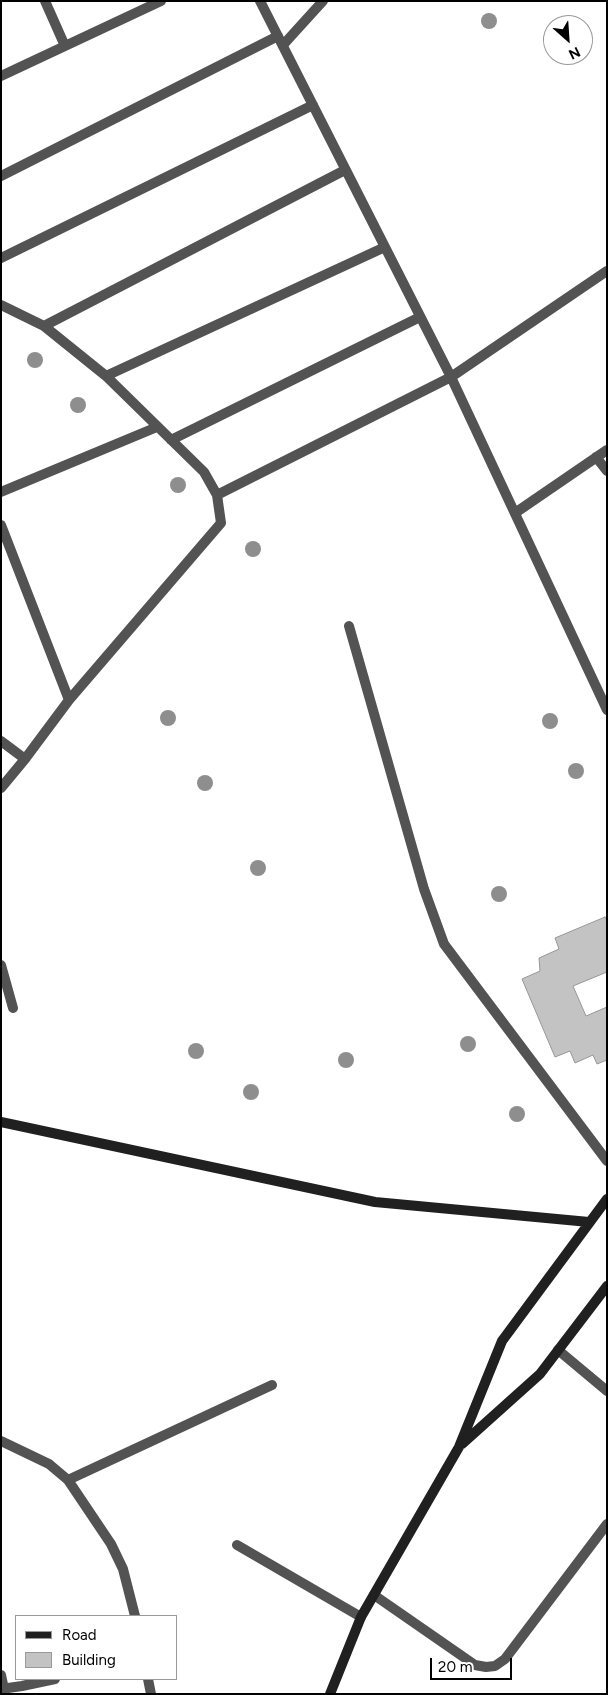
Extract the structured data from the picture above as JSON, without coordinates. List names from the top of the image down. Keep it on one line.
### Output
{"legend":["Road","Building"],"scale_bar":"20 m","north":"bottom right"}
